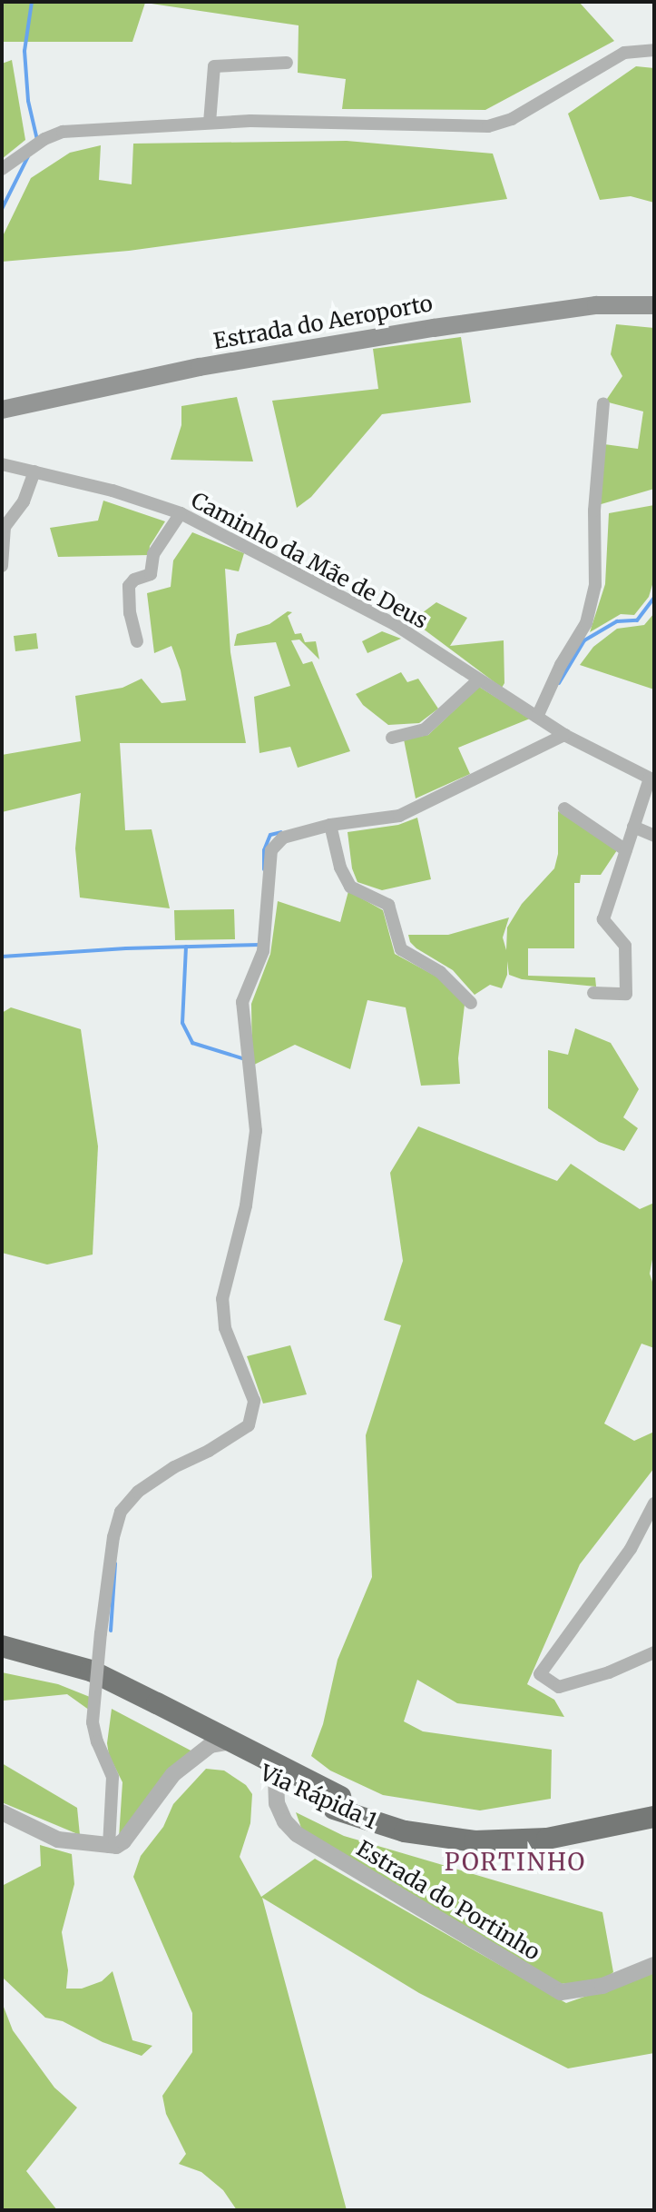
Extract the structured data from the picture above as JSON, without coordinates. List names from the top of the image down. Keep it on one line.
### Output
{"streets":{"highway":["Via Rápida 1"],"main road":["Estrada do Aeroporto"],"street":["Caminho da Mãe de Deus","Estrada do Portinho"]},"districts":["PORTINHO"]}
